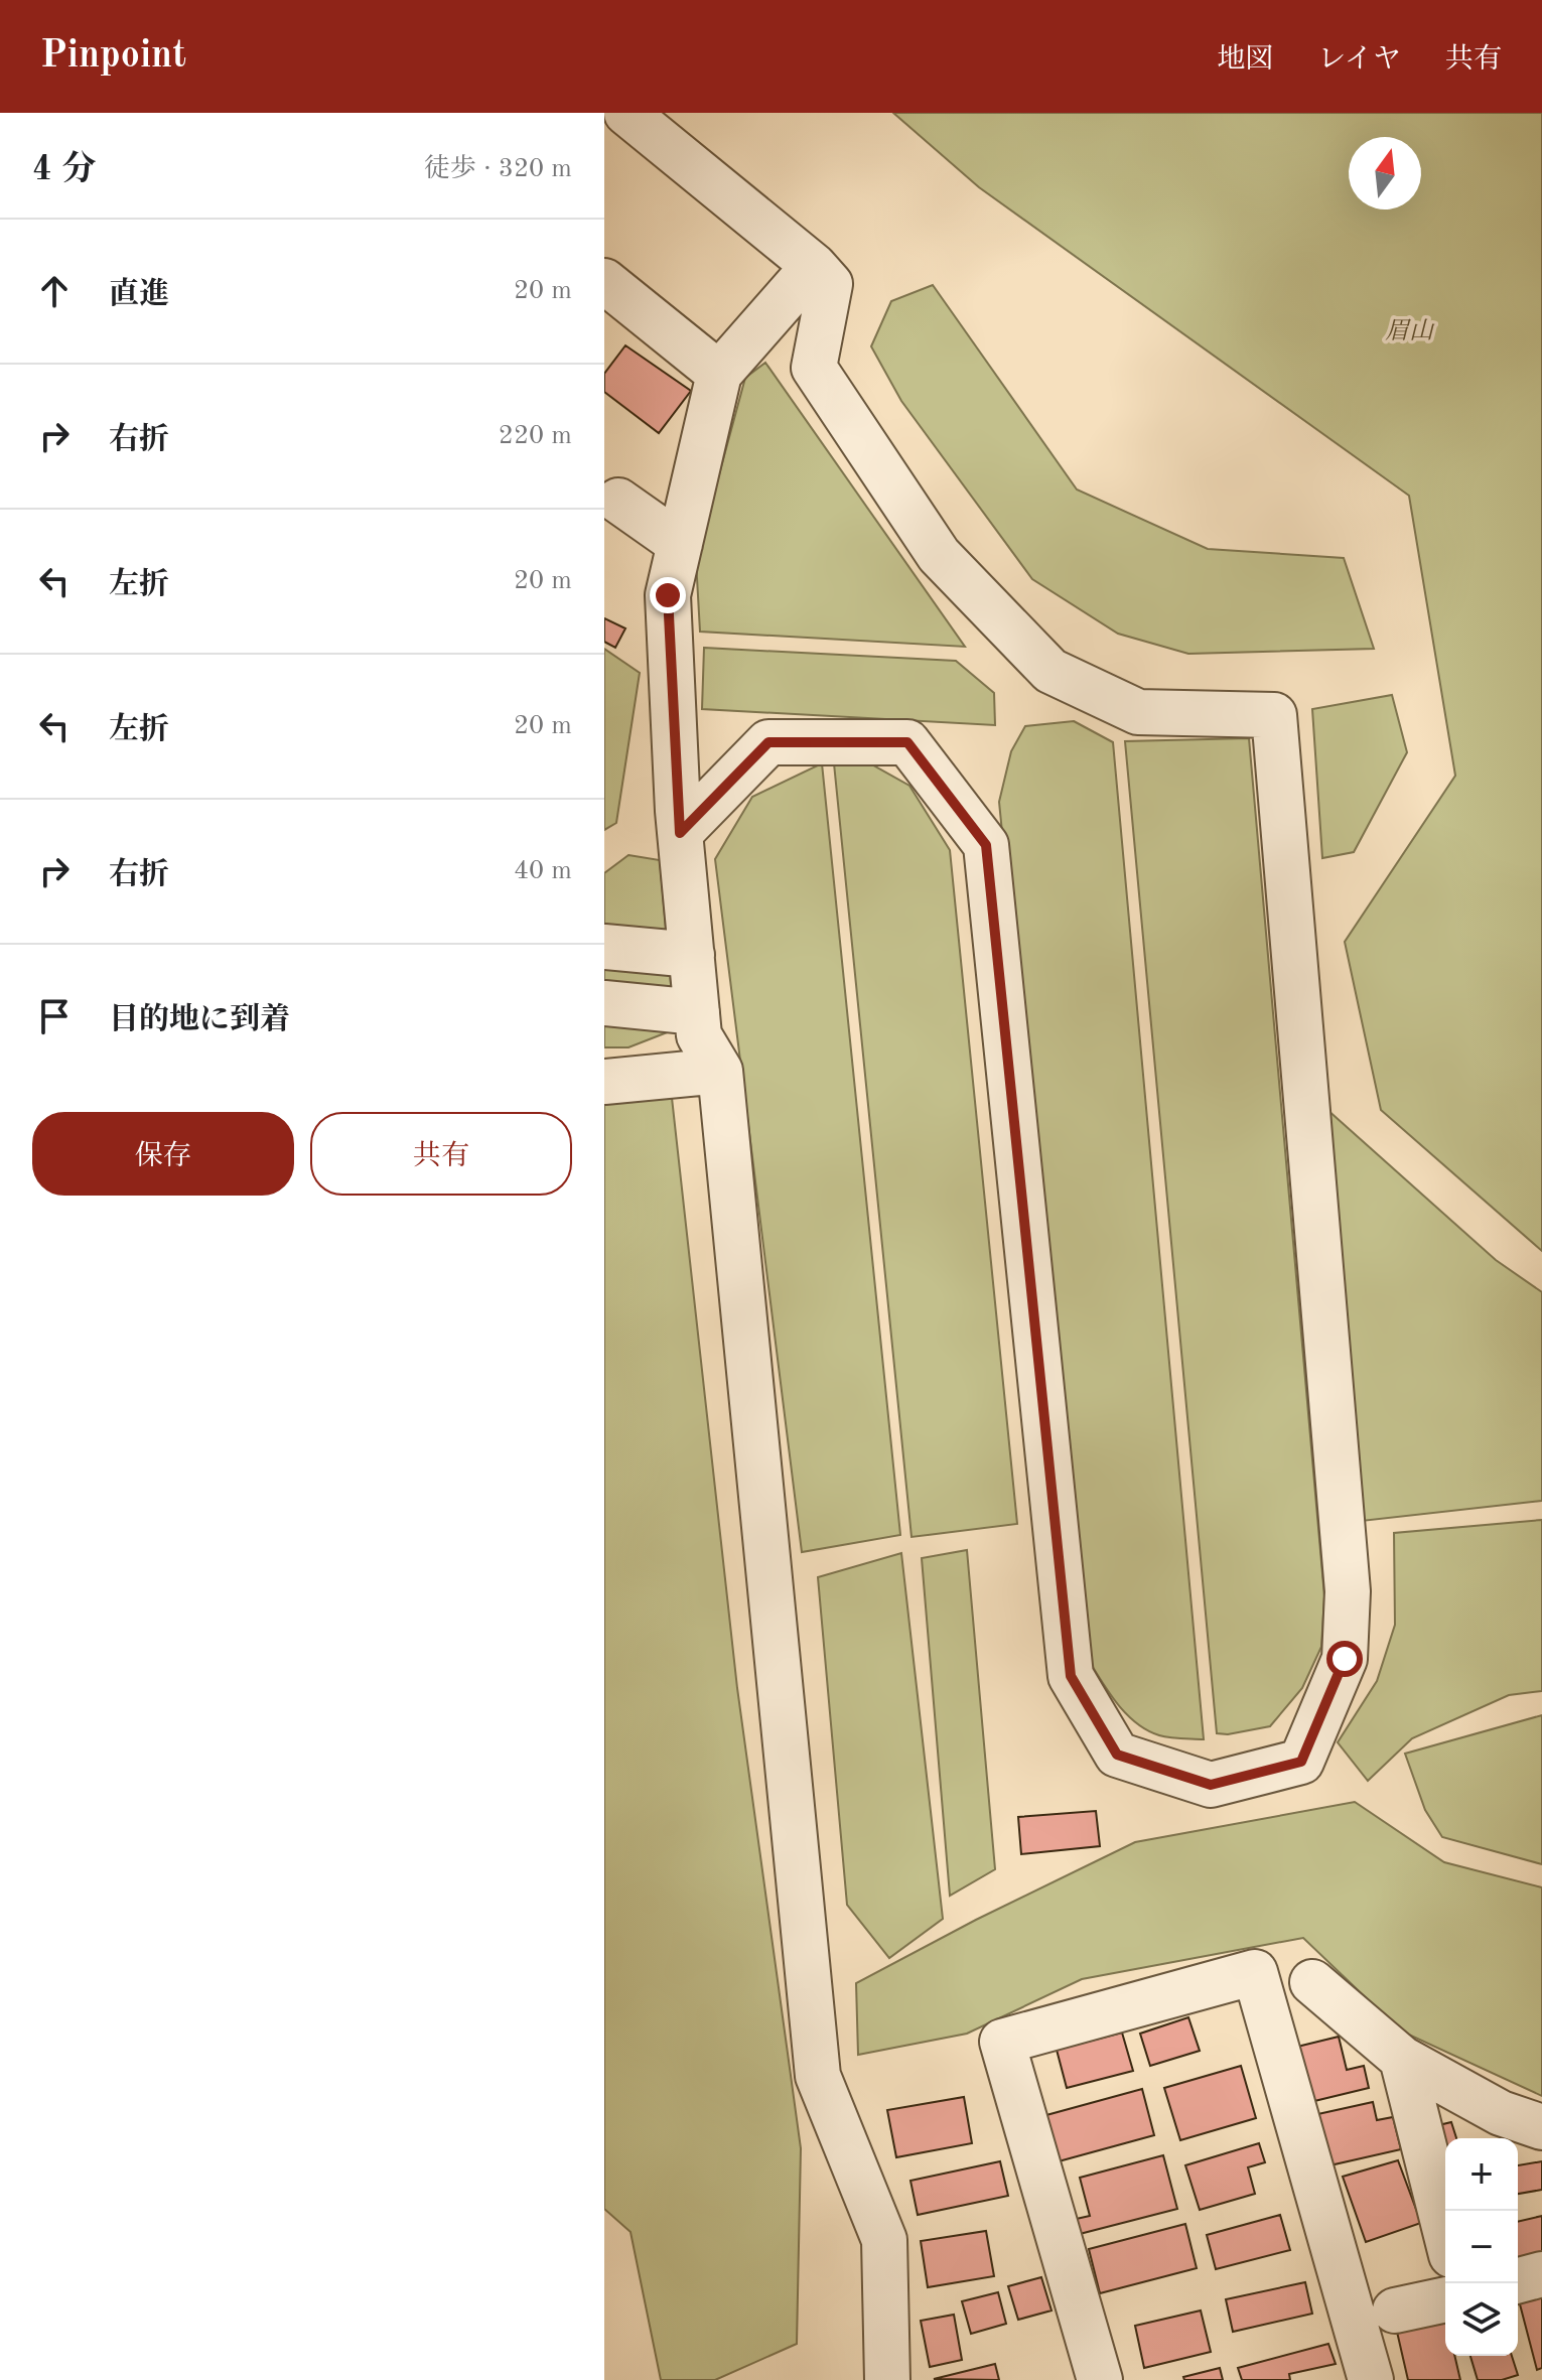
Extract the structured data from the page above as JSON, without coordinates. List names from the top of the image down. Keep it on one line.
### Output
{"parks":["眉山"],"north":"top","page":{"header":"Pinpoint","nav":["地図","レイヤ","共有"],"heading":["4 分","徒歩 · 320 m"],"list":[["直進","20 m"],["右折","220 m"],["左折","20 m"],["左折","20 m"],["右折","40 m"],"目的地に到着"],"buttons":["保存","共有"],"map_buttons":["+","−"]}}
